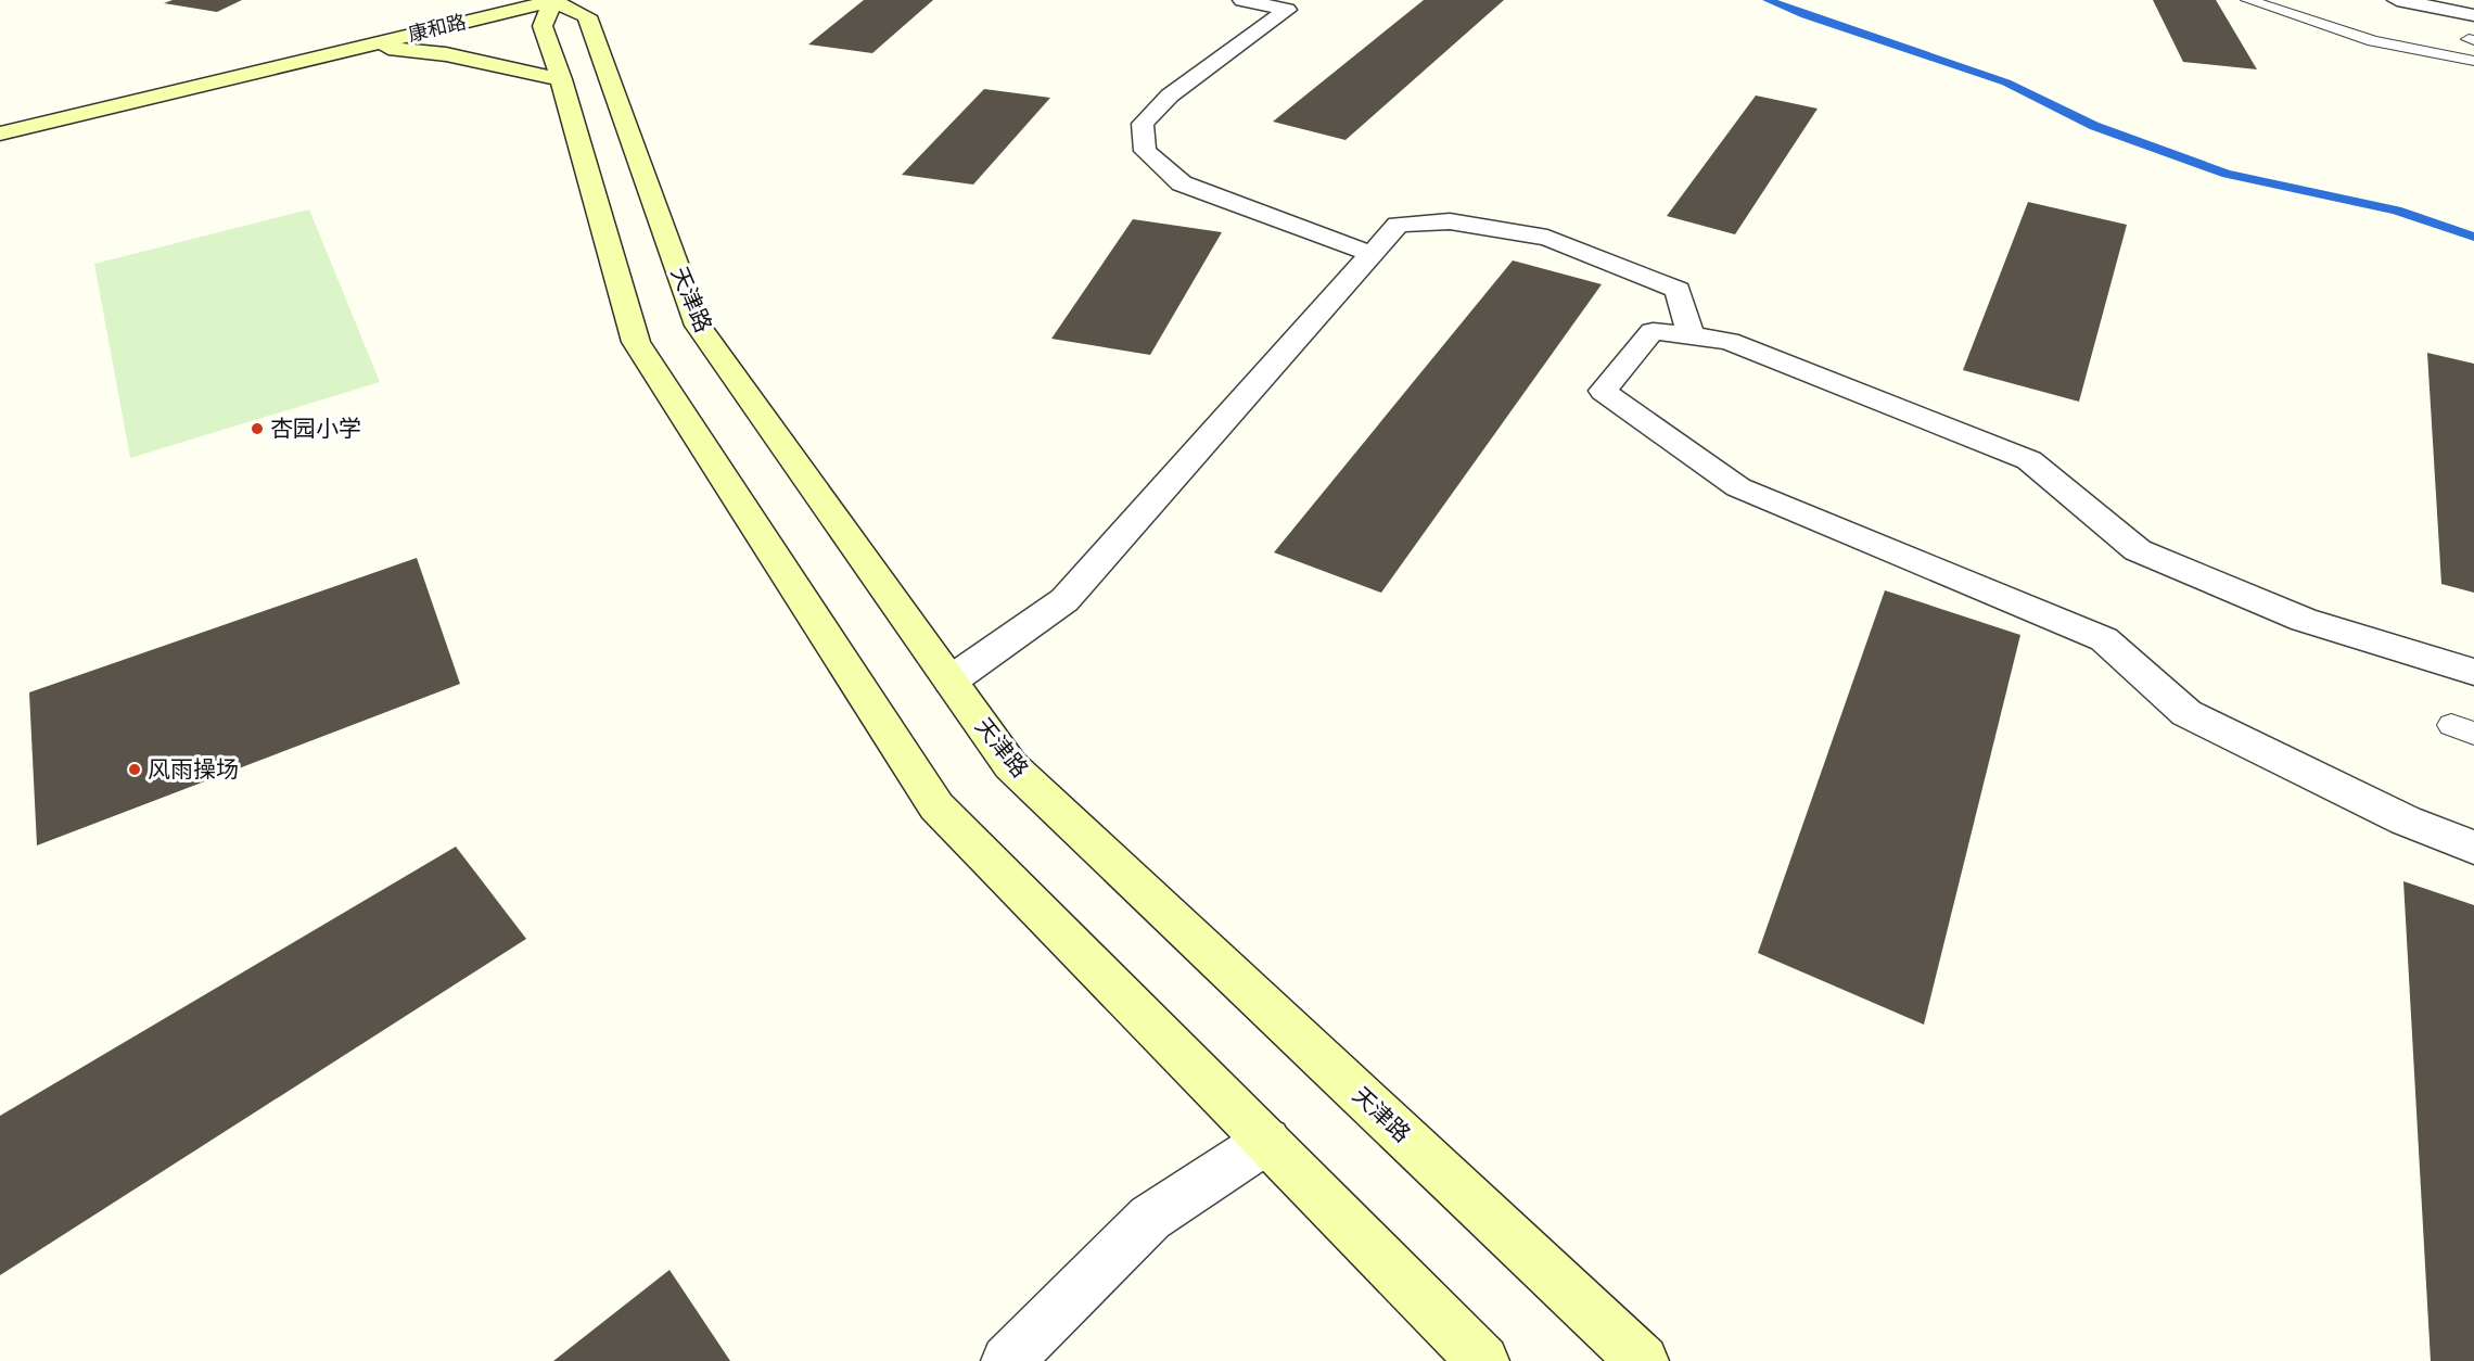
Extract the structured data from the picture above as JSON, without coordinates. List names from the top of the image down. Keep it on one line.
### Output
{"streets":{"main road":["康和路","天津路"]},"crossings":[["康和路","天津路"]],"places":["杏园小学","风雨操场"]}
